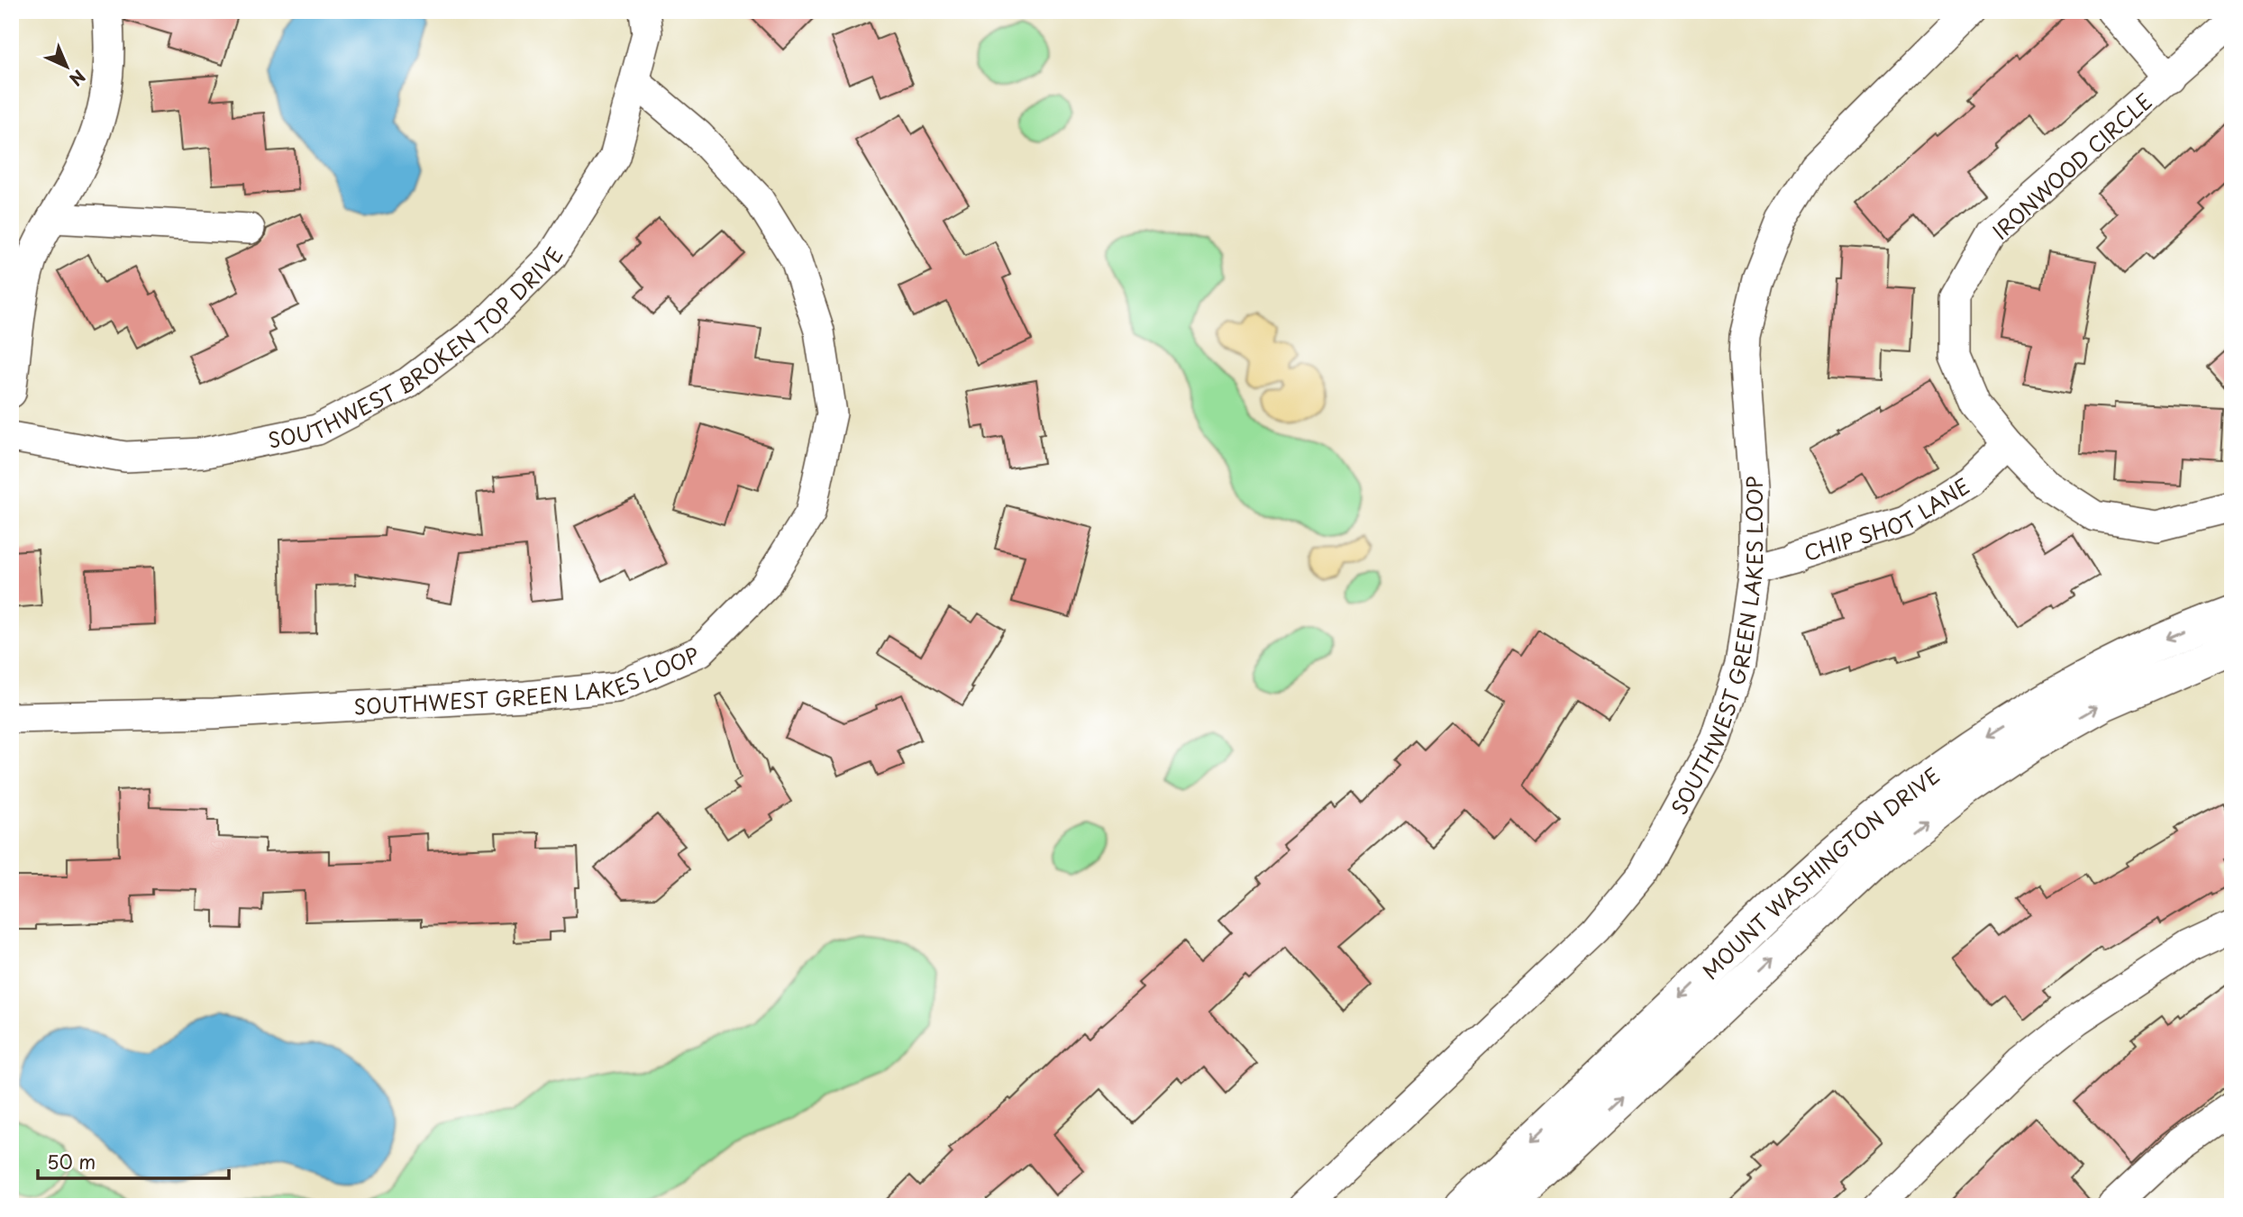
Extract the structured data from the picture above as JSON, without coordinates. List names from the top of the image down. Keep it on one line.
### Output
{"streets":{"main road":["MOUNT WASHINGTON DRIVE"],"street":["IRONWOOD CIRCLE","SOUTHWEST BROKEN TOP DRIVE","CHIP SHOT LANE","SOUTHWEST GREEN LAKES LOOP"]},"crossings":[["IRONWOOD CIRCLE","CHIP SHOT LANE"],["SOUTHWEST BROKEN TOP DRIVE","SOUTHWEST GREEN LAKES LOOP"],["CHIP SHOT LANE","SOUTHWEST GREEN LAKES LOOP"]],"scale_bar":"50 m","north":"bottom right"}
